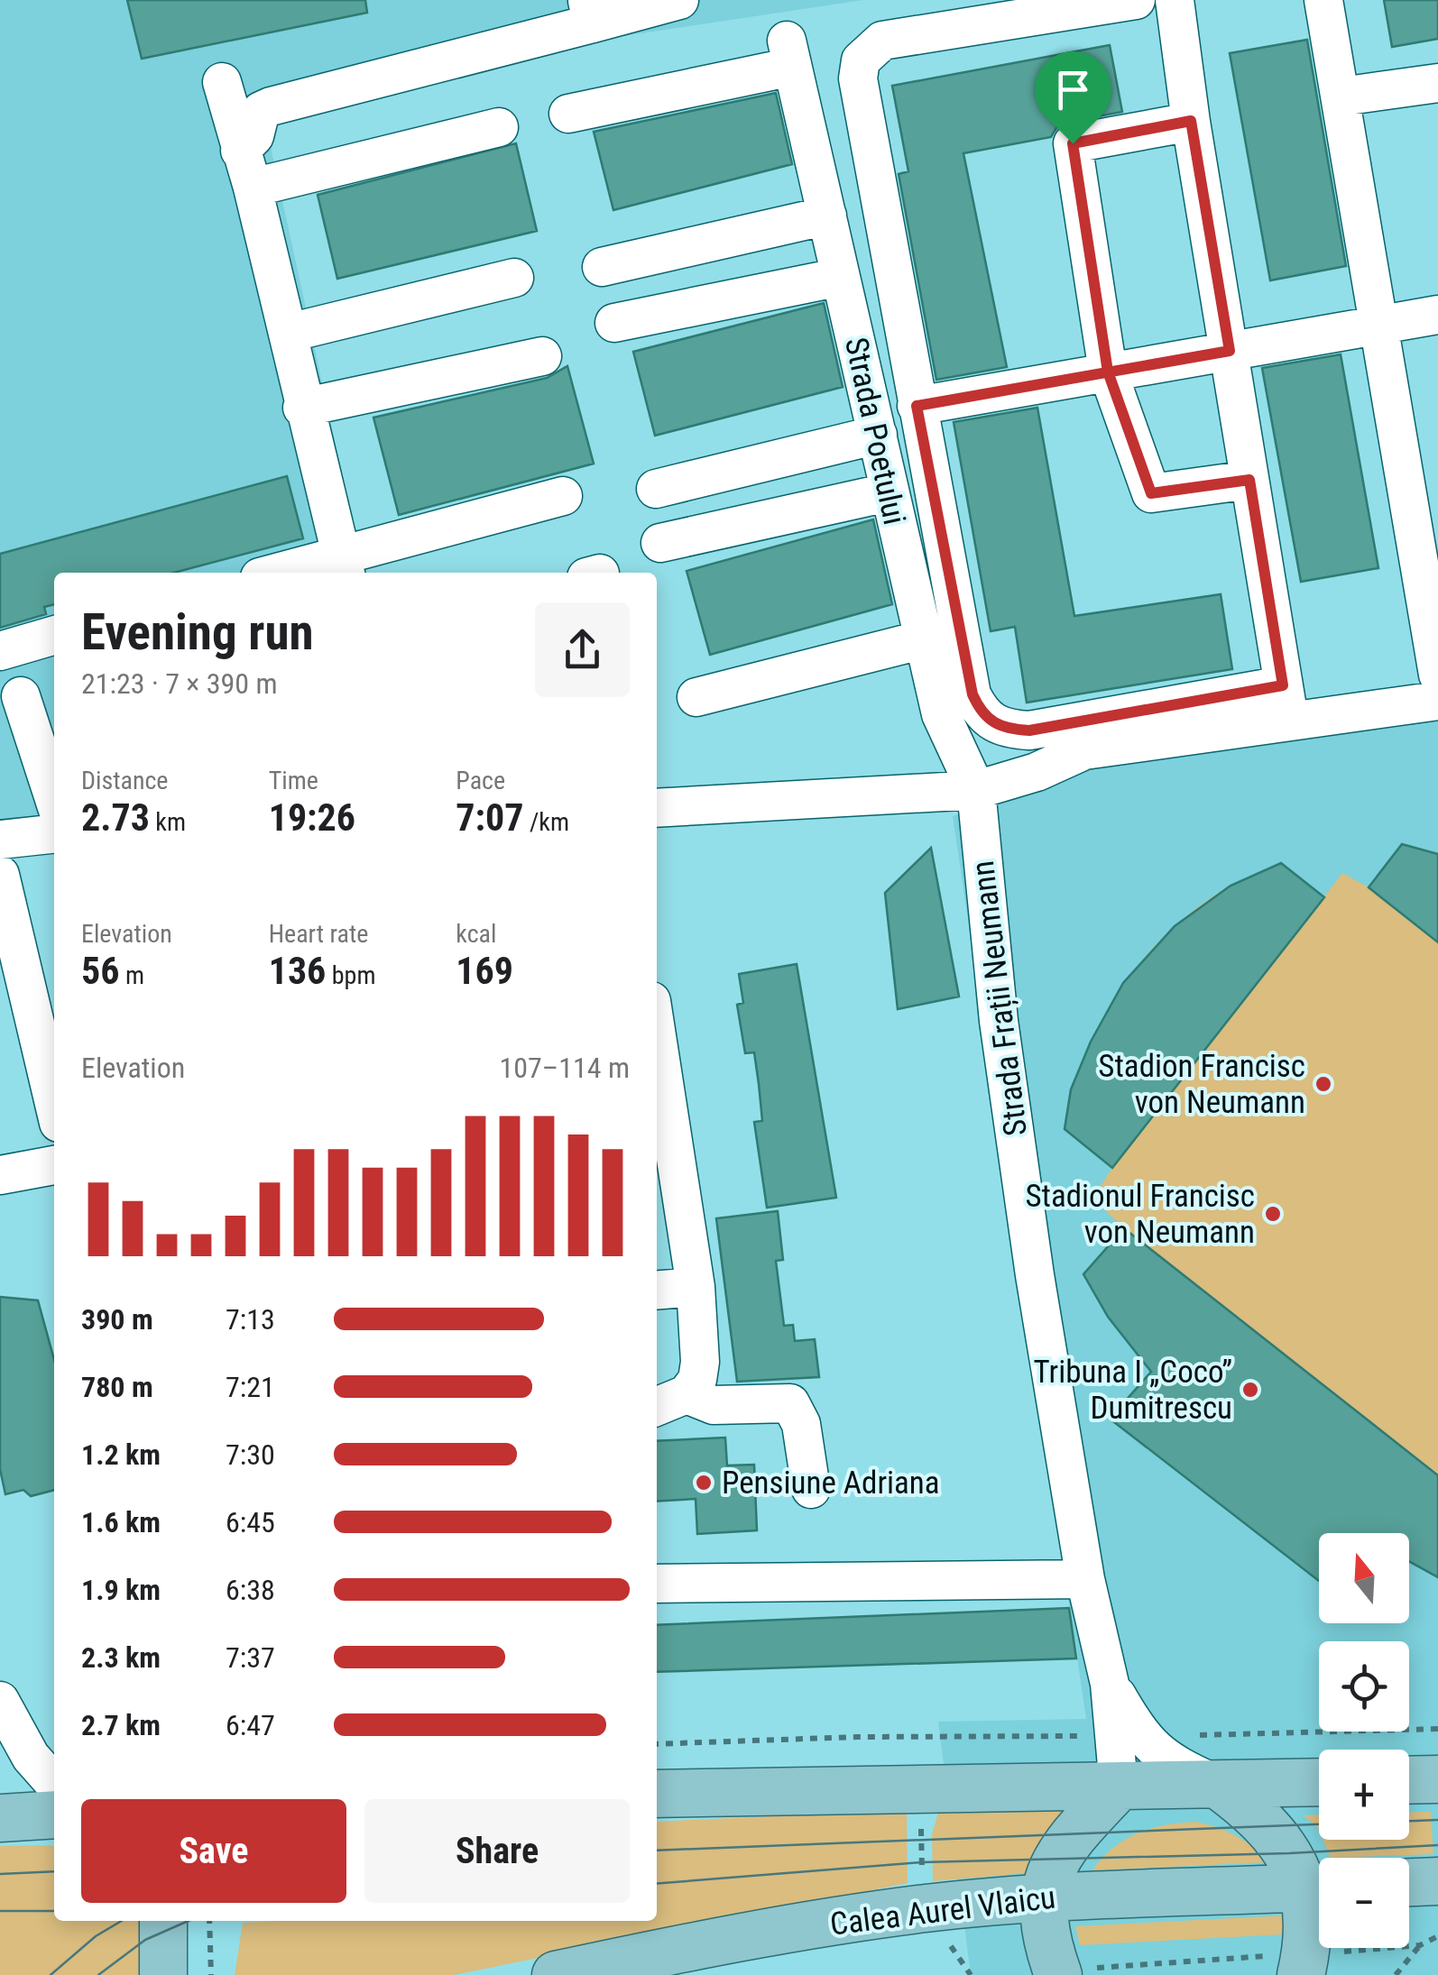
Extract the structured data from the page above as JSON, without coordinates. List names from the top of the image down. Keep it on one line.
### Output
{"streets":{"main road":["Calea Aurel Vlaicu"],"street":["Strada Poetului","Strada Frații Neumann"]},"crossings":[["Strada Poetului","Strada Frații Neumann"]],"places":["Stadion Francisc von Neumann","Stadionul Francisc von Neumann","Tribuna I „Coco” Dumitrescu","Pensiune Adriana"],"north":"top","page":{"heading":["Evening run","21:23 · 7 × 390 m"],"stats":[["Distance","2.73 km"],["Time","19:26"],["Pace","7:07 /km"],["Elevation","56 m"],["Heart rate","136 bpm"],["kcal","169"]],"chart":["Elevation","107–114 m"],"list":[{"name":"390 m","note":"7:13"},{"name":"780 m","note":"7:21"},{"name":"1.2 km","note":"7:30"},{"name":"1.6 km","note":"6:45"},{"name":"1.9 km","note":"6:38"},{"name":"2.3 km","note":"7:37"},{"name":"2.7 km","note":"6:47"}],"map_buttons":["+","−"],"buttons":["Save","Share"]}}
